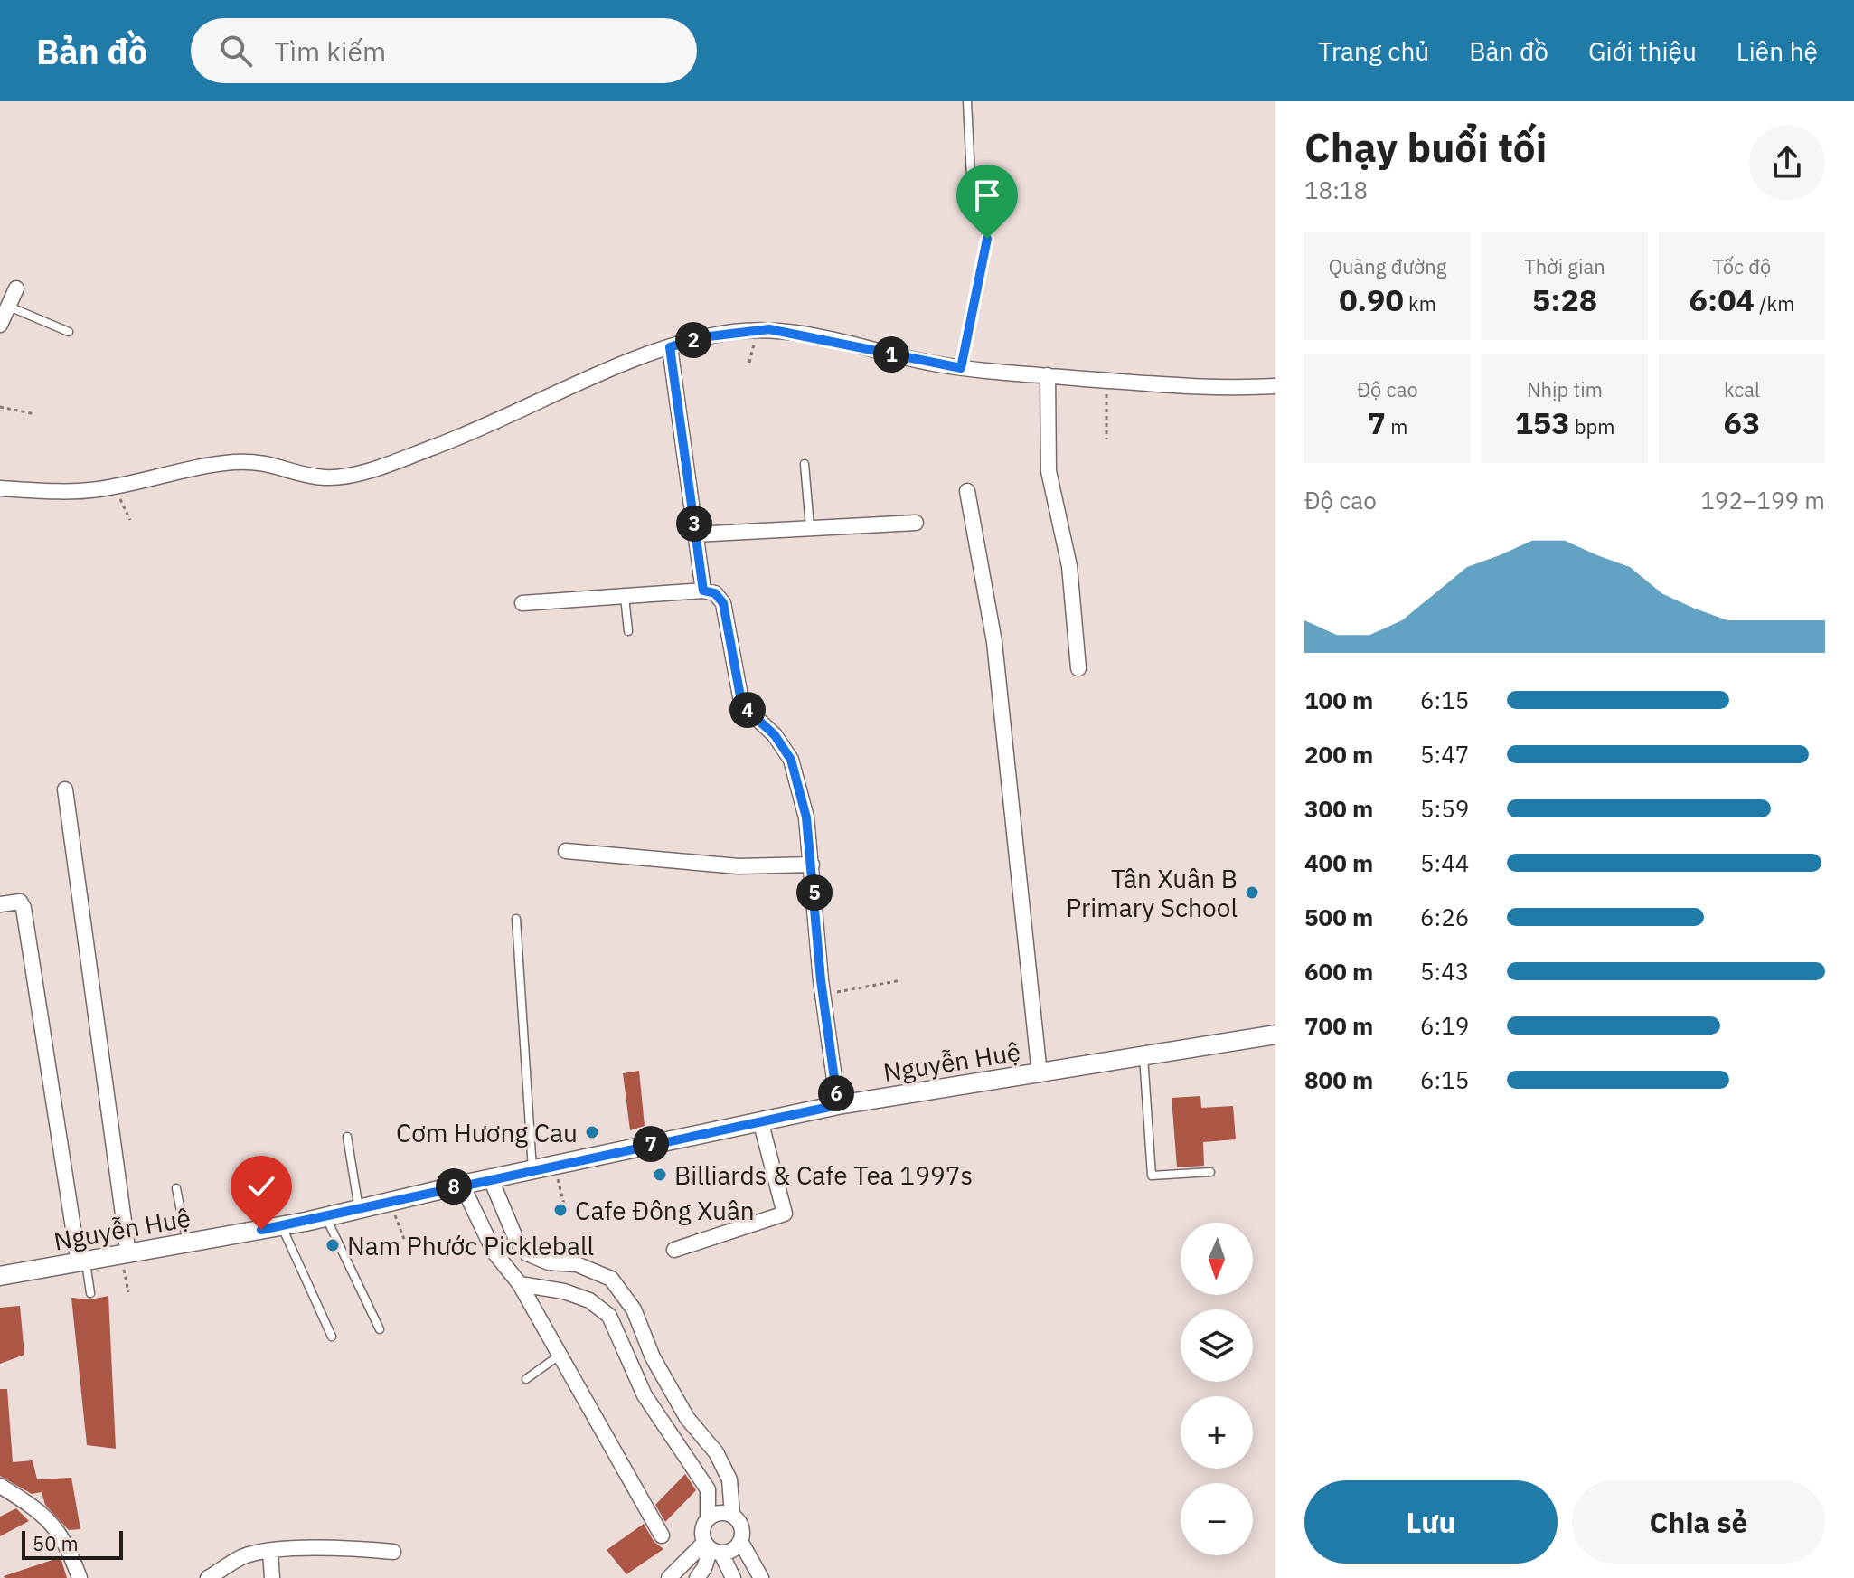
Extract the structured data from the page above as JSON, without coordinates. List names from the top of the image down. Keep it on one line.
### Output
{"streets":{"street":["Nguyễn Huệ"]},"places":["Tân Xuân B Primary School","Cơm Hương Cau","Billiards & Cafe Tea 1997s","Cafe Đông Xuân","Nam Phước Pickleball"],"scale_bar":"50 m","north":"bottom","page":{"header":"Bản đồ","search":"Tìm kiếm","nav":["Trang chủ","Bản đồ","Giới thiệu","Liên hệ"],"heading":["Chạy buổi tối","18:18"],"stats":[["Quãng đường","0.90 km"],["Thời gian","5:28"],["Tốc độ","6:04 /km"],["Độ cao","7 m"],["Nhịp tim","153 bpm"],["kcal","63"]],"pins":["2","1","3","4","5","6","7","8"],"chart":["Độ cao","192–199 m"],"list":[{"name":"100 m","note":"6:15"},{"name":"200 m","note":"5:47"},{"name":"300 m","note":"5:59"},{"name":"400 m","note":"5:44"},{"name":"500 m","note":"6:26"},{"name":"600 m","note":"5:43"},{"name":"700 m","note":"6:19"},{"name":"800 m","note":"6:15"}],"map_buttons":["+","−"],"buttons":["Lưu","Chia sẻ"],"scale":"50 m"}}
